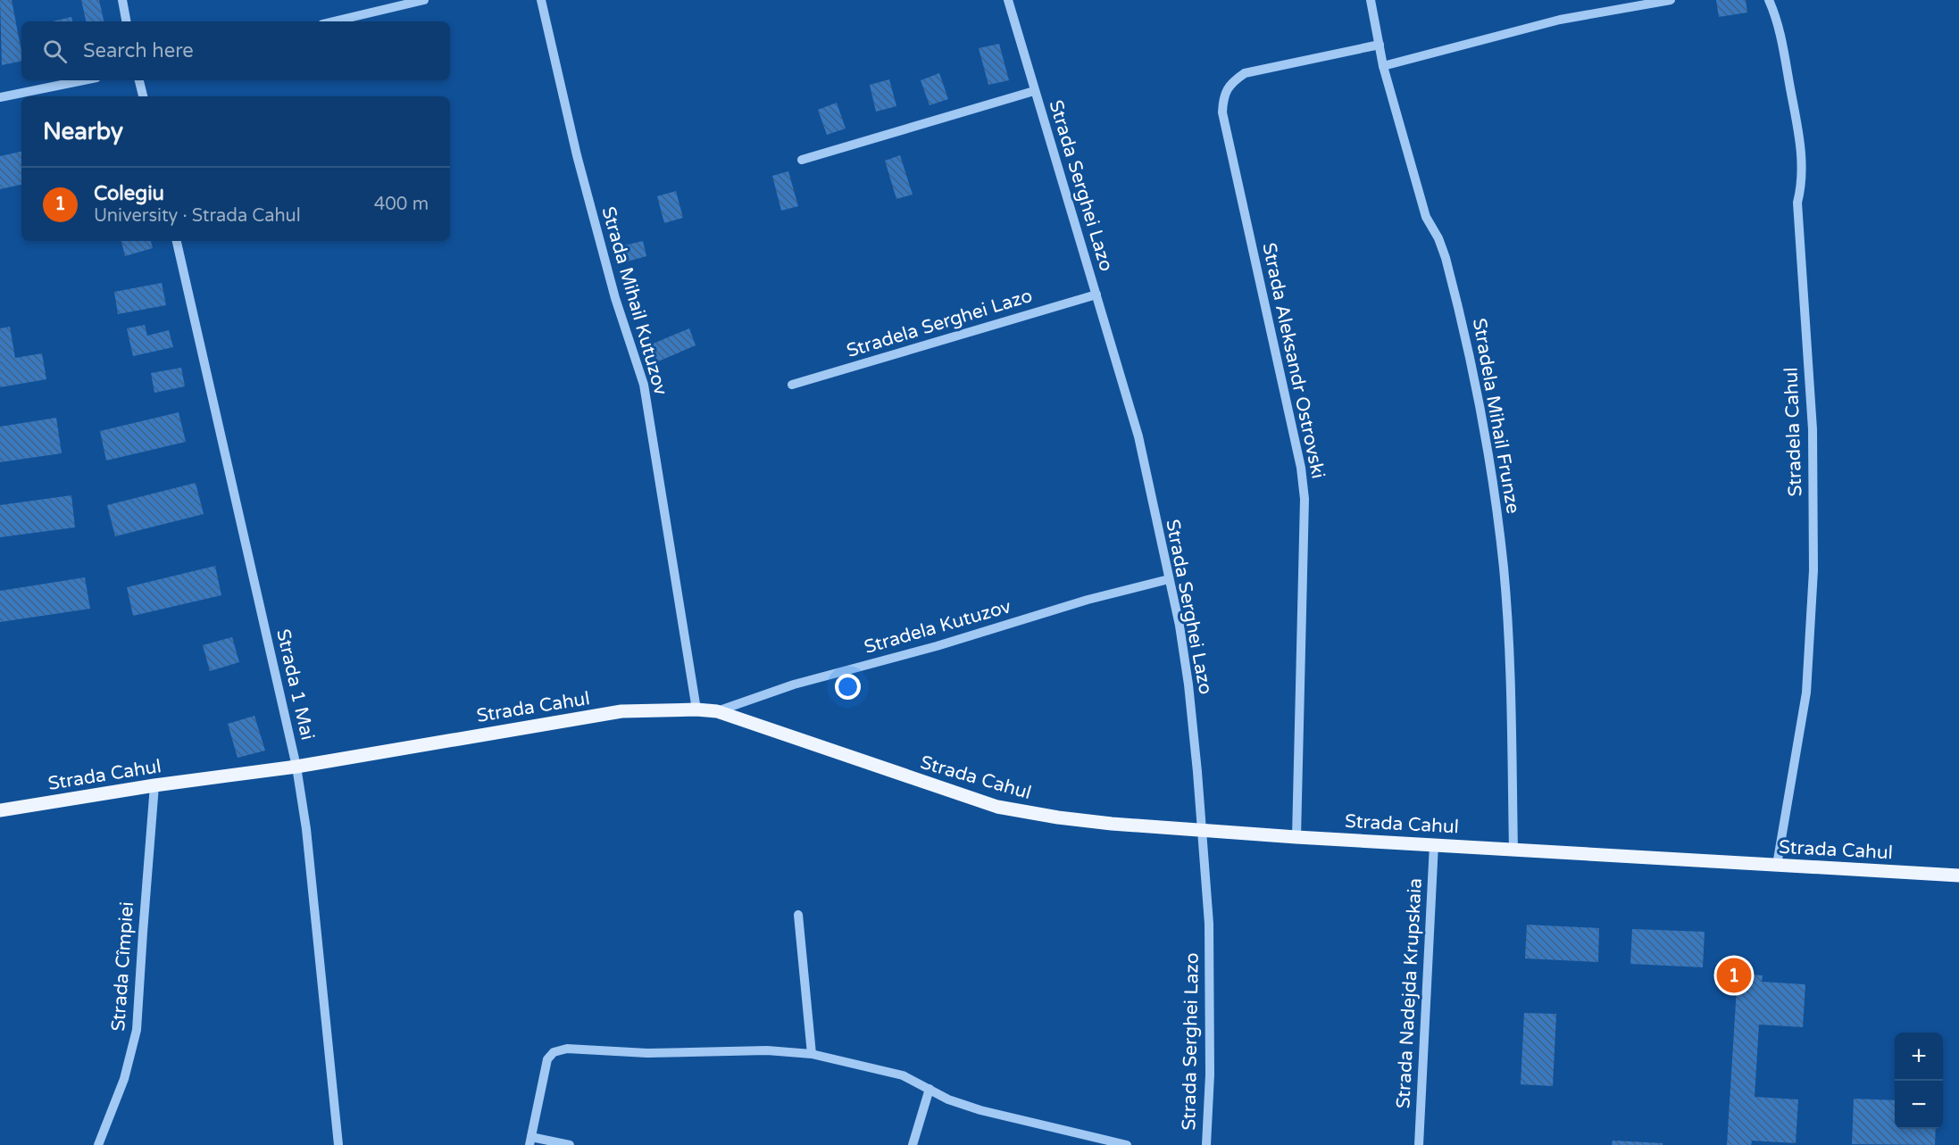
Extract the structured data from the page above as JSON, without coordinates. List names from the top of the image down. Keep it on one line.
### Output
{"streets":{"main road":["Strada Cahul"],"street":["Strada Serghei Lazo","Strada Mihail Kutuzov","Stradela Serghei Lazo","Strada Aleksandr Ostrovski","Stradela Mihail Frunze","Stradela Cahul","Stradela Kutuzov","Strada 1 Mai","Strada Cîmpiei","Strada Nadejda Krupskaia"]},"crossings":[["Strada Serghei Lazo","Stradela Serghei Lazo"],["Strada Serghei Lazo","Stradela Kutuzov"],["Strada Serghei Lazo","Strada Cahul"],["Strada Mihail Kutuzov","Strada Cahul"],["Strada Aleksandr Ostrovski","Stradela Mihail Frunze"],["Strada Aleksandr Ostrovski","Strada Cahul"],["Stradela Mihail Frunze","Strada Cahul"],["Stradela Cahul","Strada Cahul"],["Stradela Kutuzov","Strada Cahul"],["Strada 1 Mai","Strada Cahul"],["Strada Cahul","Strada Cîmpiei"],["Strada Cahul","Strada Nadejda Krupskaia"]],"page":{"search":"Search here","heading":"Nearby","list":[{"mark":"1","name":"Colegiu","note":"University · Strada Cahul","value":"400 m"}],"pins":"1","map_buttons":["+","−"]}}
